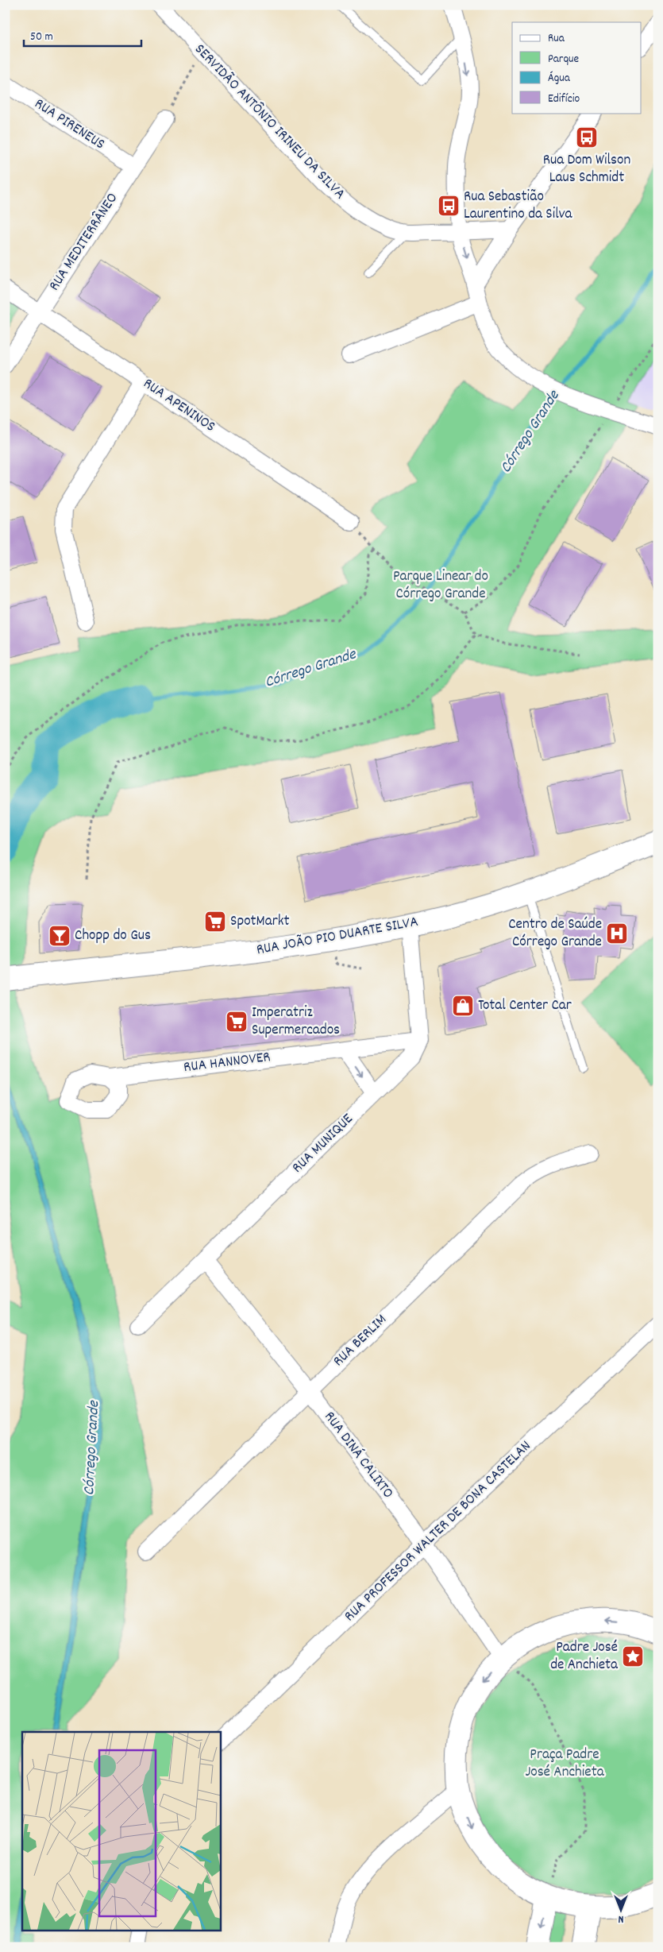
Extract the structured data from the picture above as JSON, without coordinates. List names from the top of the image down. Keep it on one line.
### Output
{"streets":{"main road":["RUA JOÃO PIO DUARTE SILVA"],"street":["SERVIDÃO ANTÔNIO IRINEU DA SILVA","RUA PIRENEUS","RUA MEDITERRÂNEO","RUA APENINOS","RUA HANNOVER","RUA MUNIQUE","RUA BERLIM","RUA DINÁ CALIXTO","RUA PROFESSOR WALTER DE BONA CASTELAN"]},"crossings":[["RUA PIRENEUS","RUA MEDITERRÂNEO"],["RUA MEDITERRÂNEO","RUA APENINOS"],["RUA HANNOVER","RUA MUNIQUE"],["RUA MUNIQUE","RUA DINÁ CALIXTO"],["RUA BERLIM","RUA DINÁ CALIXTO"],["RUA DINÁ CALIXTO","RUA PROFESSOR WALTER DE BONA CASTELAN"]],"water":["Córrego Grande"],"parks":["Parque Linear do Córrego Grande","Praça Padre José Anchieta"],"places":{"bus stop":["Rua Dom Wilson Laus Schmidt","Rua Sebastião Laurentino da Silva"],"supermarket":["SpotMarkt","Imperatriz Supermercados"],"hospital":["Centro de Saúde Córrego Grande"],"bar":["Chopp do Gus"],"shop":["Total Center Car"],"place":["Padre José de Anchieta"]},"legend":["Rua","Parque","Água","Edifício"],"scale_bar":"50 m","north":"bottom"}
